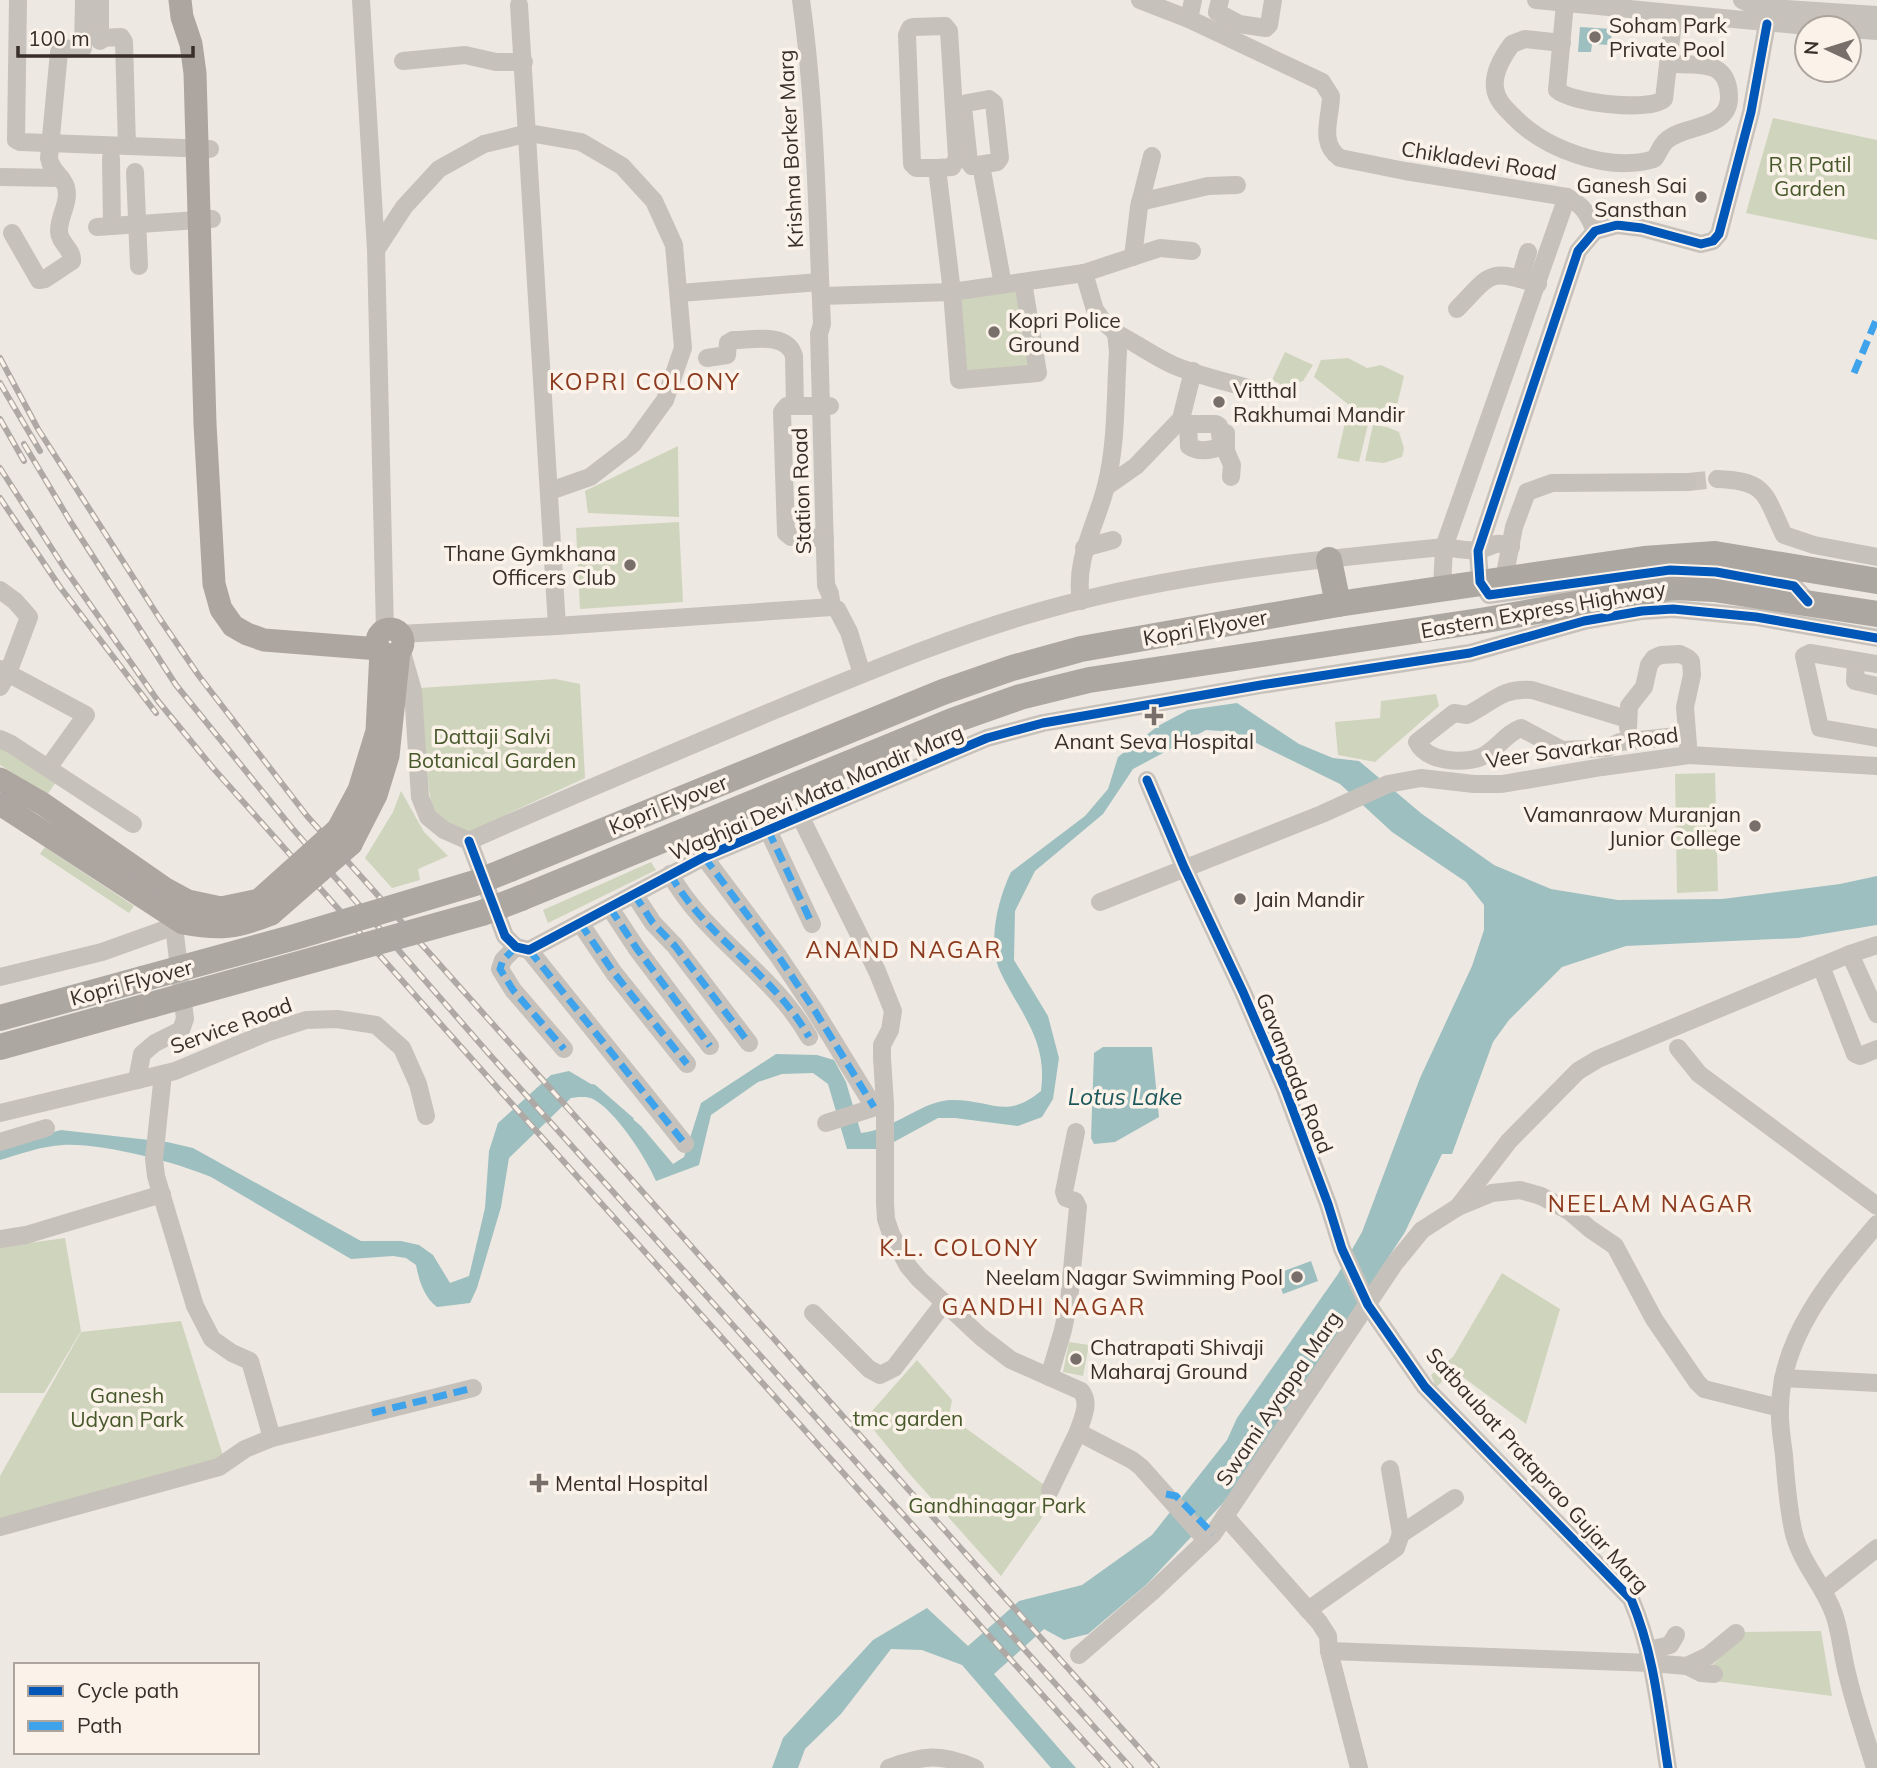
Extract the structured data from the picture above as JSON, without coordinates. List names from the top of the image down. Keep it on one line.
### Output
{"streets":{"highway":["Eastern Express Highway","Kopri Flyover"],"street":["Krishna Borker Marg","Chikladevi Road","Station Road","Veer Savarkar Road","Waghjai Devi Mata Mandir Marg","Service Road","Gavanpada Road","Swami Ayappa Marg","Satbaubat Prataprao Gujar Marg"]},"crossings":[["Krishna Borker Marg","Station Road"],["Chikladevi Road","Eastern Express Highway"],["Eastern Express Highway","Kopri Flyover"],["Eastern Express Highway","Waghjai Devi Mata Mandir Marg"],["Veer Savarkar Road","Gavanpada Road"],["Gavanpada Road","Swami Ayappa Marg"],["Gavanpada Road","Satbaubat Prataprao Gujar Marg"],["Swami Ayappa Marg","Satbaubat Prataprao Gujar Marg"]],"districts":["KOPRI COLONY","ANAND NAGAR","NEELAM NAGAR","K.L. COLONY","GANDHI NAGAR"],"water":["Lotus Lake"],"parks":["R R Patil Garden","Dattaji Salvi Botanical Garden","Ganesh Udyan Park","tmc garden","Gandhinagar Park"],"places":{"other":["Soham Park Private Pool","Ganesh Sai Sansthan","Kopri Police Ground","Vitthal Rakhumai Mandir","Thane Gymkhana Officers Club","Vamanraow Muranjan Junior College","Jain Mandir","Neelam Nagar Swimming Pool","Chatrapati Shivaji Maharaj Ground"],"health":["Anant Seva Hospital","Mental Hospital"]},"legend":["Cycle path","Path"],"scale_bar":"100 m","north":"left"}
